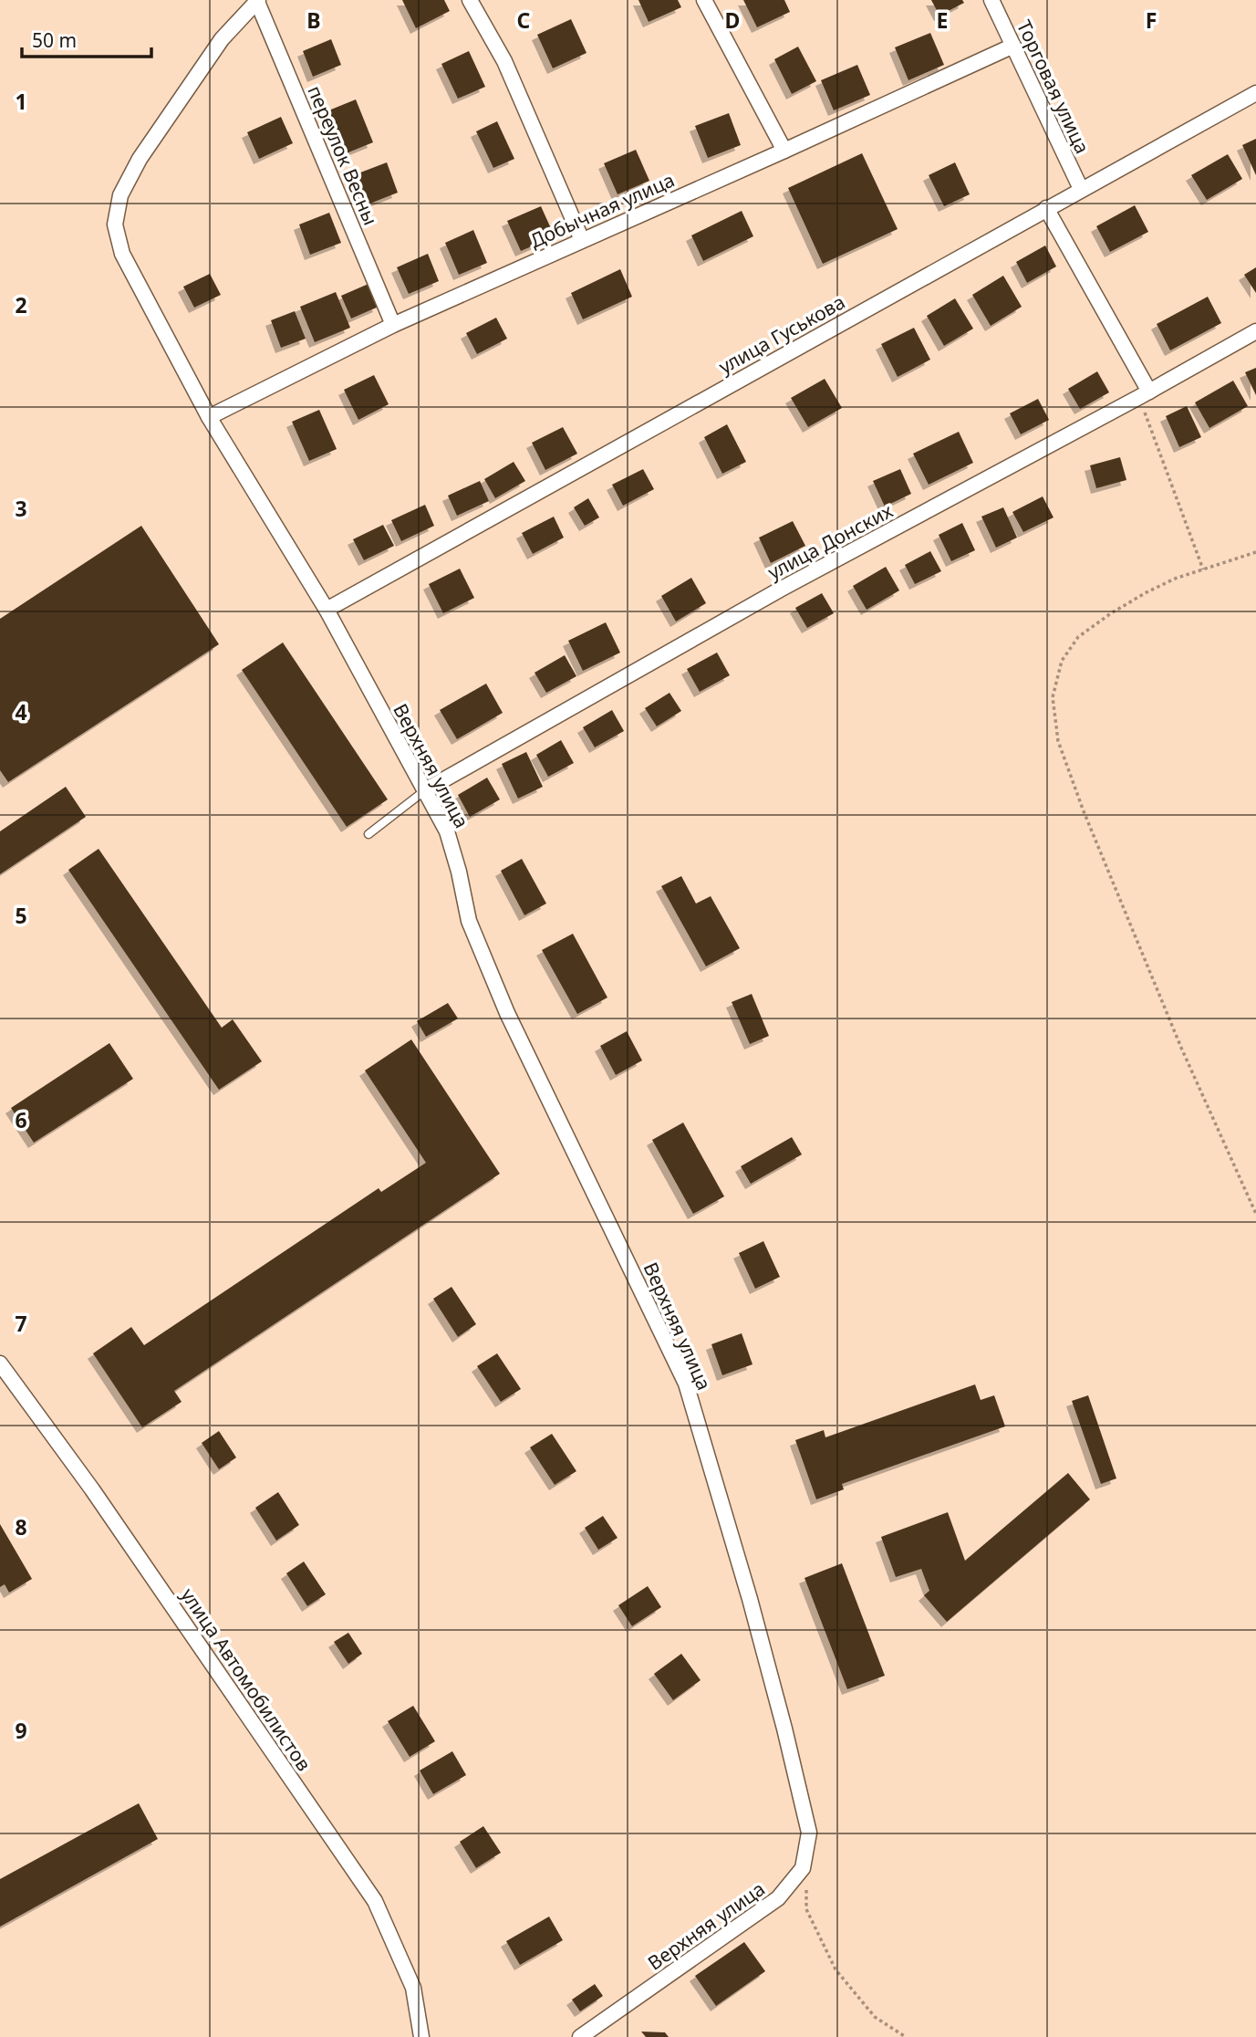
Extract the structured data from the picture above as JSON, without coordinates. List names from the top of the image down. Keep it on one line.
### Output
{"streets":{"street":["Торговая улица","переулок Весны","Добычная улица","улица Гуськова","улица Донских","Верхняя улица","улица Автомобилистов"]},"crossings":[["Торговая улица","Добычная улица"],["Торговая улица","улица Гуськова"],["переулок Весны","Добычная улица"],["переулок Весны","Верхняя улица"],["Добычная улица","Верхняя улица"],["улица Гуськова","Верхняя улица"],["улица Донских","Верхняя улица"]],"scale_bar":"50 m","grid":{"columns":["B","C","D","E","F"],"rows":["1","2","3","4","5","6","7","8","9"]}}
